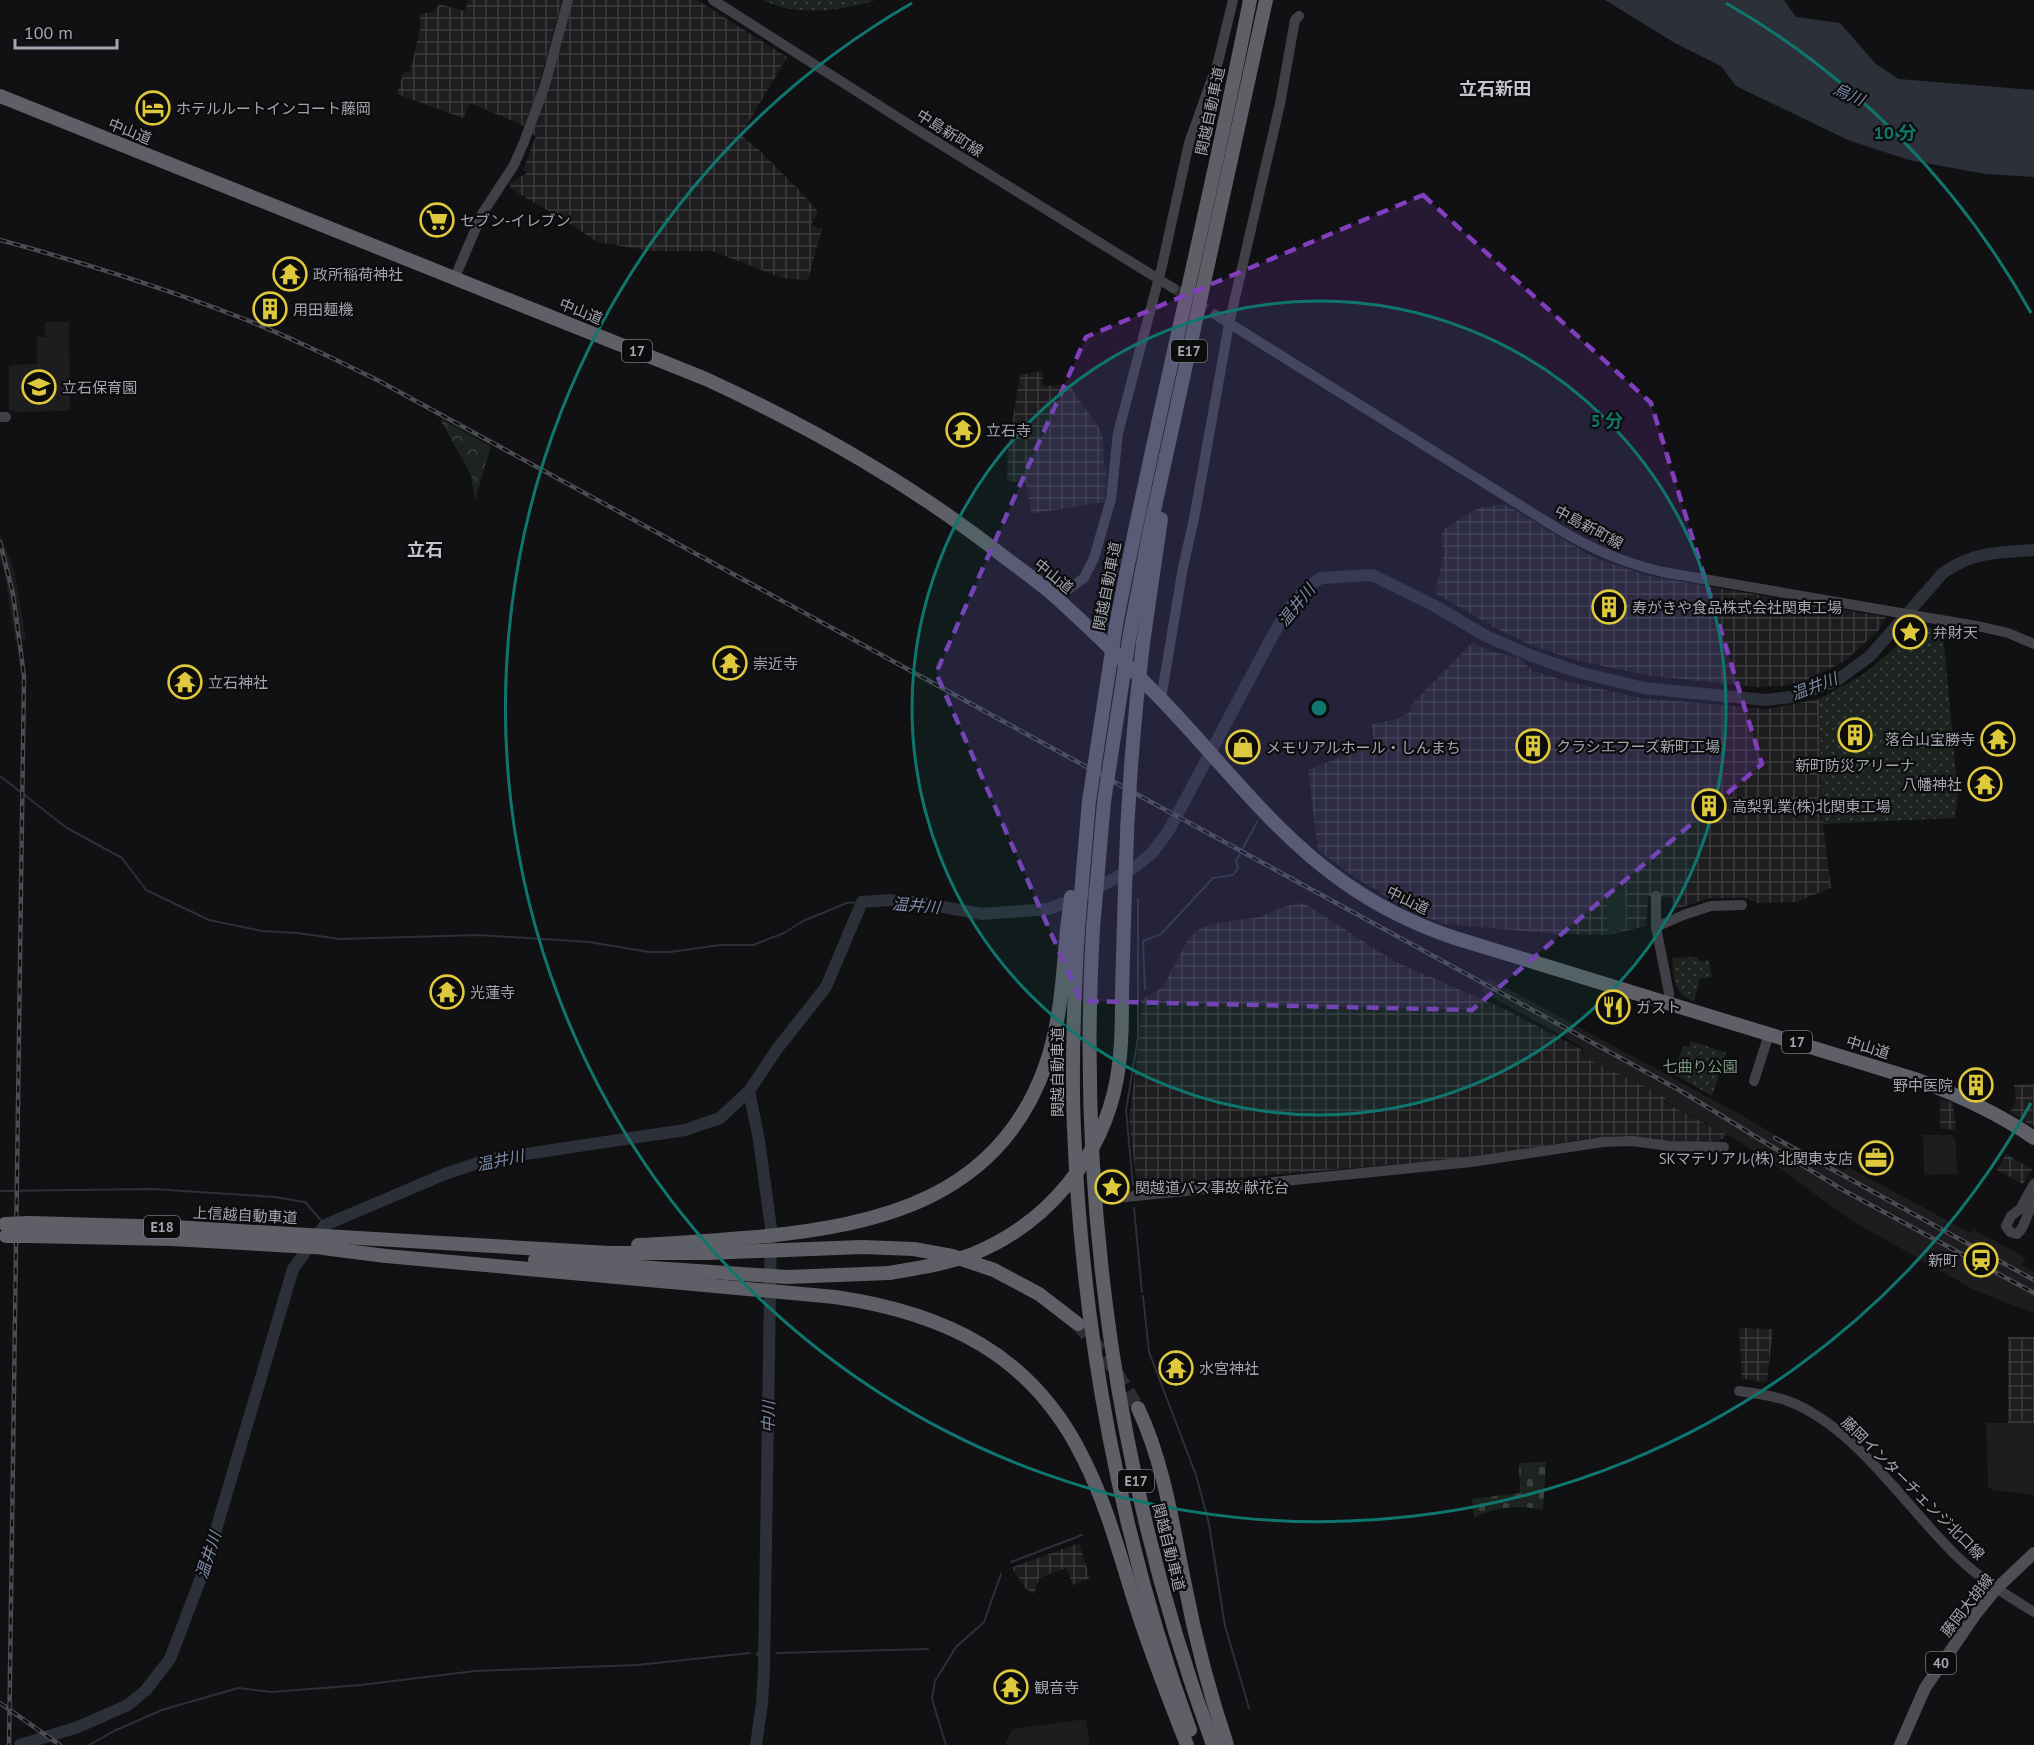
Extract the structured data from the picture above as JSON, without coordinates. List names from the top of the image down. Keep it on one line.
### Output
{"streets":{"highway":["関越自動車道","中山道","17","E17","上信越自動車道","E18"],"main road":["藤岡大胡線","40"],"street":["中島新町線","藤岡インターチェンジ北口線"]},"crossings":[["藤岡インターチェンジ北口線","藤岡大胡線"]],"districts":["立石新田","立石"],"water":["烏川","温井川","中川"],"parks":["七曲り公園"],"places":{"hotel":["ホテルルートインコート藤岡"],"supermarket":["セブン-イレブン"],"temple":["政所稲荷神社","立石寺","崇近寺","立石神社","落合山宝勝寺","八幡神社","光蓮寺","水宮神社","観音寺"],"building":["用田麺機","寿がきや食品株式会社関東工場","新町防災アリーナ","クラシエフーズ新町工場","高梨乳業(株)北関東工場","野中医院"],"school or university":["立石保育園"],"place":["弁財天","関越道バス事故 献花台"],"shop":["メモリアルホール・しんまち"],"restaurant":["ガスト"],"office":["SKマテリアル(株) 北関東支店"],"station":["新町"]},"scale_bar":"100 m","rings":["10 分","5 分"]}
